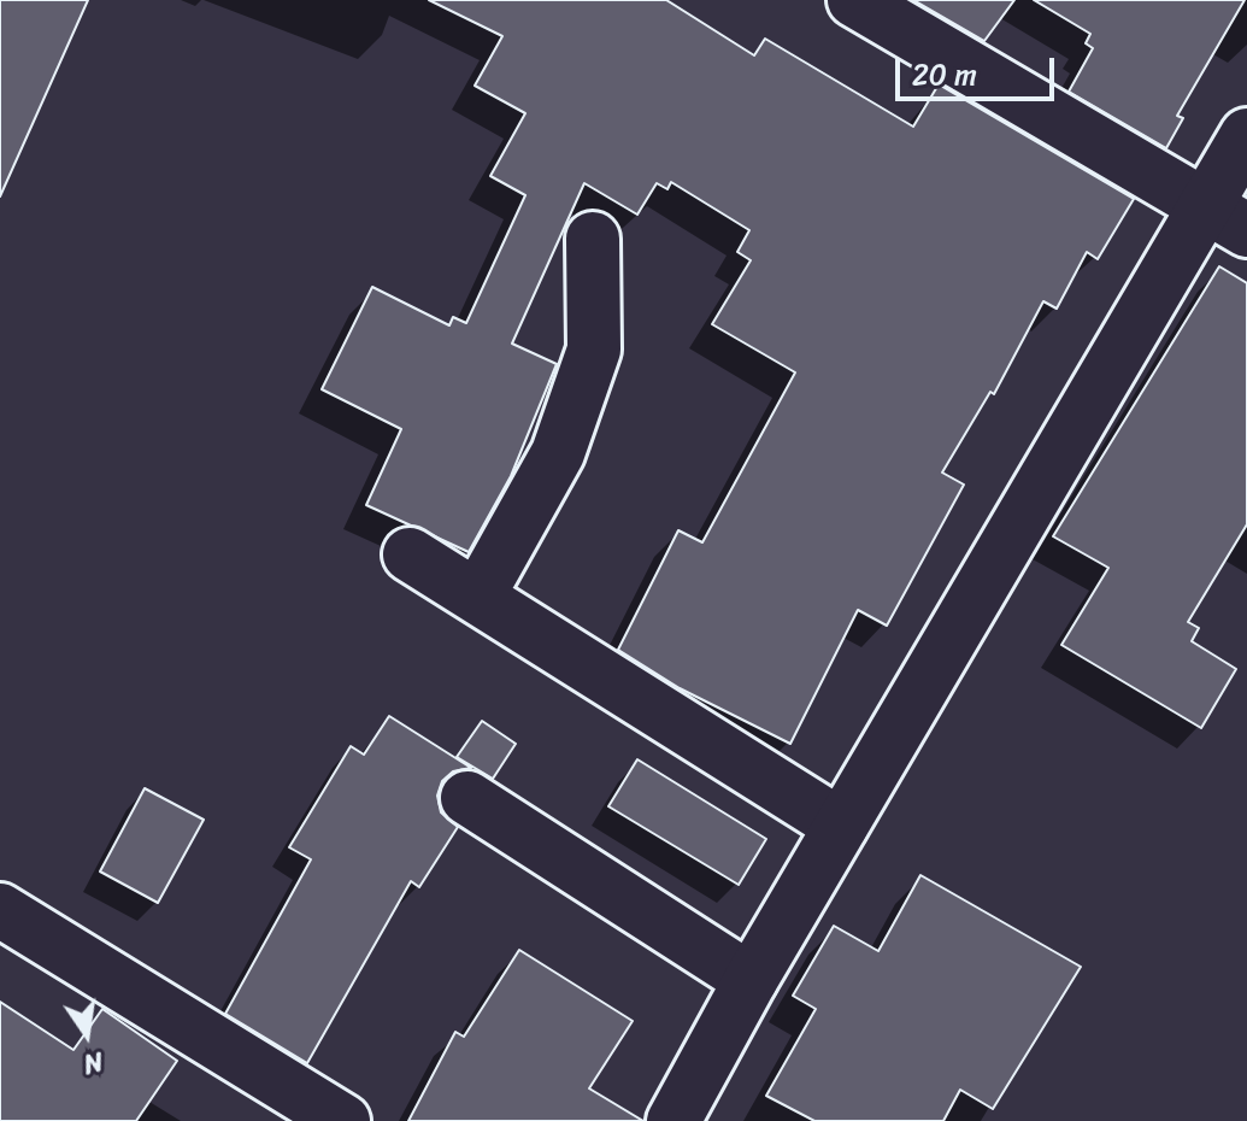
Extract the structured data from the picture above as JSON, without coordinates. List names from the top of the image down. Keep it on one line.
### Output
{"scale_bar":"20 m","north":"bottom"}
